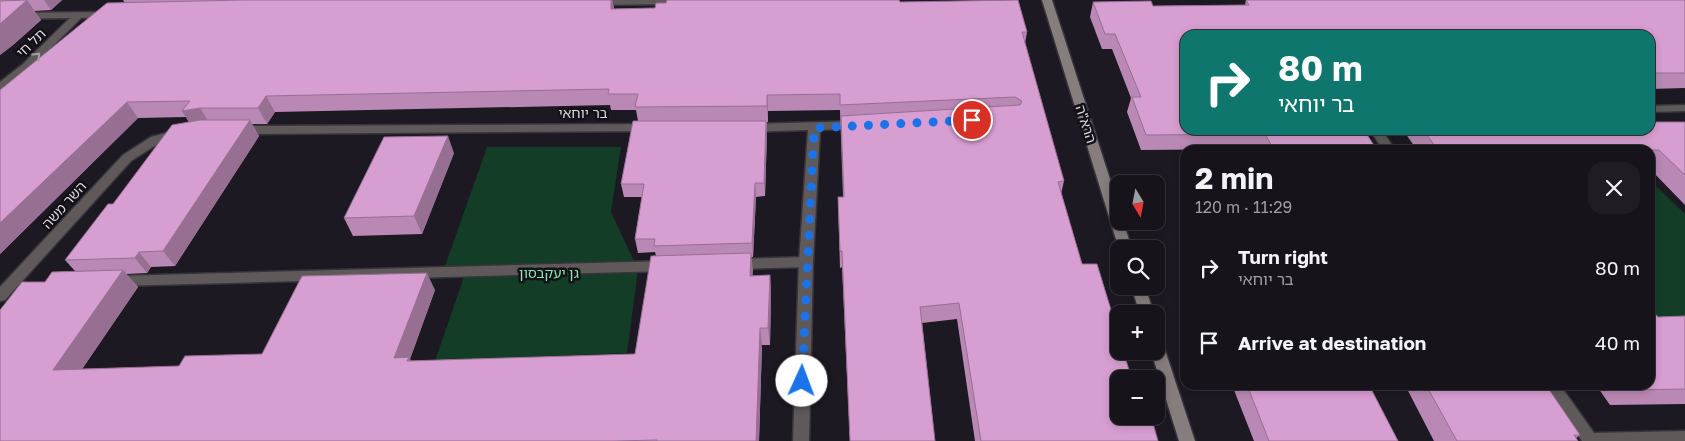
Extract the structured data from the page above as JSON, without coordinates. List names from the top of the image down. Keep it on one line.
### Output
{"streets":{"street":["תל חי","בר יוחאי","הרא\"ה","השר משה"]},"one_way":["תל חי"],"parks":["גן יעקבסון"],"north":"bottom","page":{"turn":["80 m","בר יוחאי"],"heading":["2 min","120 m · 11:29"],"map_buttons":["+","−"],"list":[{"name":"Turn right","note":"בר יוחאי","value":"80 m"},{"name":"Arrive at destination","value":"40 m"}]}}
